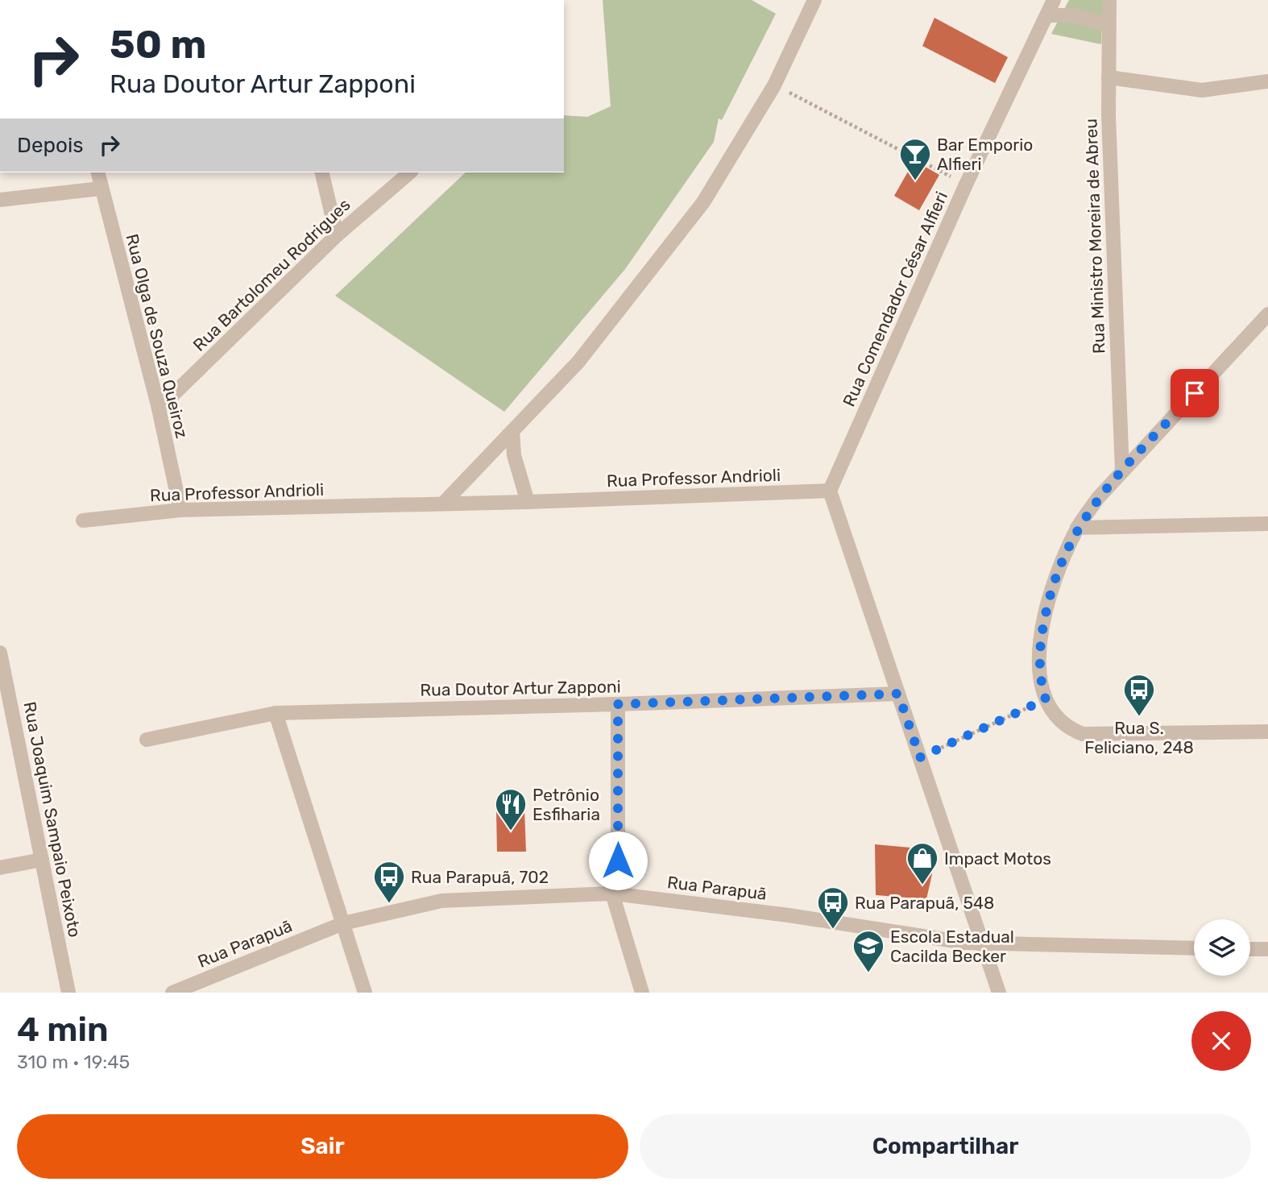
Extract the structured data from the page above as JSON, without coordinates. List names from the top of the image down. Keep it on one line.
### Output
{"streets":{"street":["Rua Ministro Moreira de Abreu","Rua Bartolomeu Rodrigues","Rua Comendador César Alfieri","Rua Olga de Souza Queiroz","Rua Professor Andrioli","Rua Doutor Artur Zapponi","Rua Joaquim Sampaio Peixoto","Rua Parapuã"]},"crossings":[["Rua Bartolomeu Rodrigues","Rua Olga de Souza Queiroz"],["Rua Comendador César Alfieri","Rua Professor Andrioli"],["Rua Olga de Souza Queiroz","Rua Professor Andrioli"]],"places":{"bar":["Bar Emporio Alfieri"],"bus stop":["Rua S. Feliciano, 248","Rua Parapuã, 702","Rua Parapuã, 548"],"restaurant":["Petrônio Esfiharia"],"shop":["Impact Motos"],"school or university":["Escola Estadual Cacilda Becker"]},"page":{"turn":["50 m","Rua Doutor Artur Zapponi"],"then":"Depois","heading":["4 min","310 m · 19:45"],"buttons":["Sair","Compartilhar"]}}
